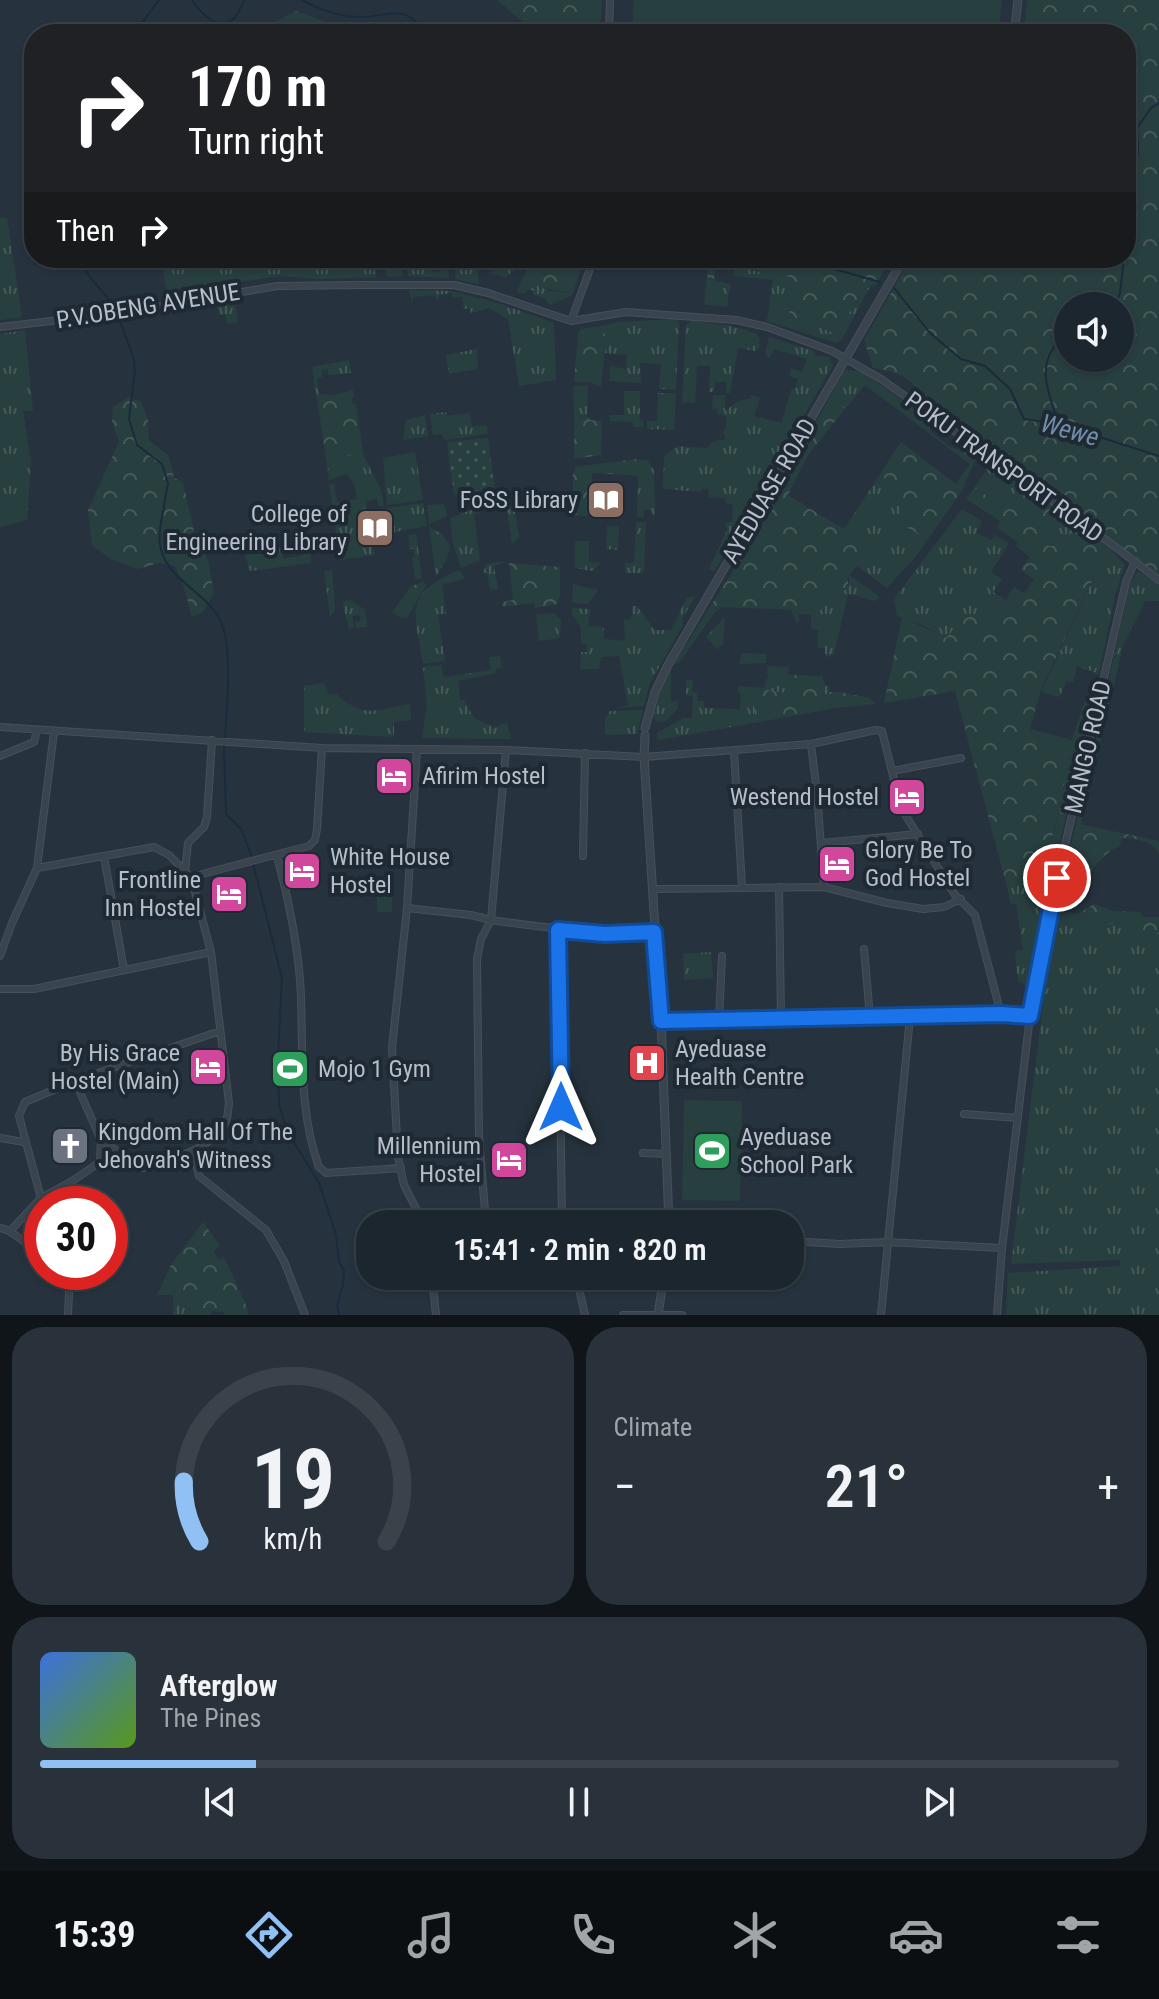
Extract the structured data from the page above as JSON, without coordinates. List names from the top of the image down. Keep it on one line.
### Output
{"streets":{"street":["P.V.OBENG AVENUE","POKU TRANSPORT ROAD","AYEDUASE ROAD","MANGO ROAD"]},"crossings":[["P.V.OBENG AVENUE","POKU TRANSPORT ROAD"],["POKU TRANSPORT ROAD","AYEDUASE ROAD"],["POKU TRANSPORT ROAD","MANGO ROAD"]],"water":["Wewe"],"places":{"library":["FoSS Library","College of Engineering Library"],"hotel":["Afirim Hostel","Westend Hostel","Glory Be To God Hostel","White House Hostel","Frontline Inn Hostel","By His Grace Hostel (Main)","Millennium Hostel"],"hospital":["Ayeduase Health Centre"],"sports":["Mojo 1 Gym","Ayeduase School Park"],"church":["Kingdom Hall Of The Jehovah's Witness"]},"page":{"turn":["170 m","Turn right"],"then":"Then","limit":"30","trip":"15:41 · 2 min · 820 m","tile":"Climate","heat":["−","21°","+"],"song":["Afterglow","The Pines"],"tabs":"15:39","gauge":["19","km/h"]}}
